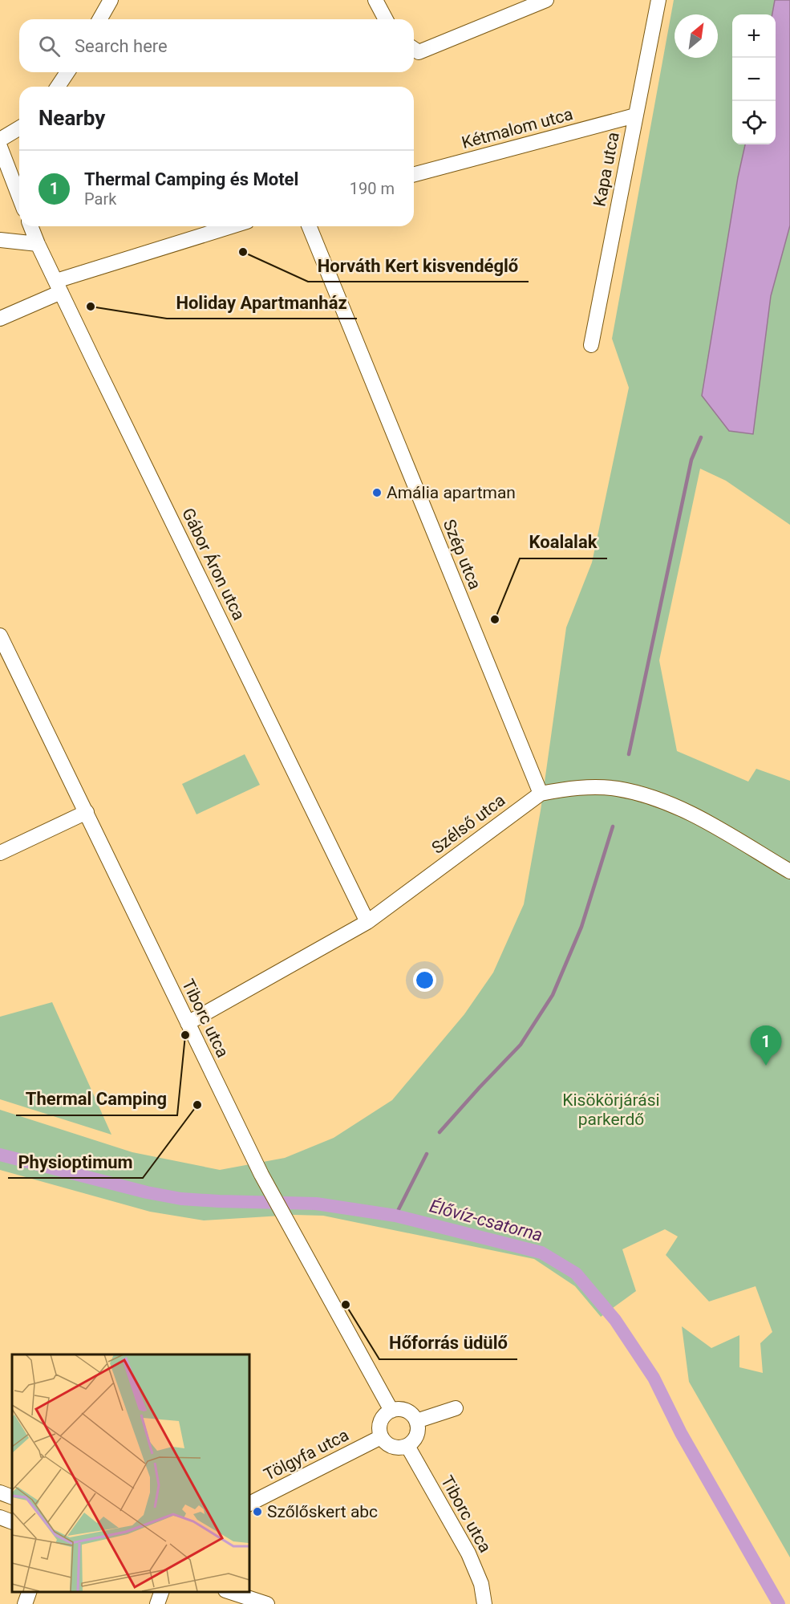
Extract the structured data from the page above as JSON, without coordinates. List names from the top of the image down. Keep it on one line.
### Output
{"streets":{"street":["Kétmalom utca","Kapa utca","Szép utca","Gábor Áron utca","Szélső utca","Tiborc utca","Tölgyfa utca"]},"crossings":[["Kétmalom utca","Kapa utca"],["Szép utca","Szélső utca"],["Gábor Áron utca","Szélső utca"],["Szélső utca","Tiborc utca"],["Tiborc utca","Tölgyfa utca"]],"water":["Élővíz-csatorna"],"parks":["Kisökörjárási parkerdő"],"places":["Horváth Kert kisvendéglő","Holiday Apartmanház","Amália apartman","Koalalak","Thermal Camping","Physioptimum","Hőforrás üdülő","Szőlőskert abc"],"north":"top right","page":{"map_buttons":["+","−"],"search":"Search here","heading":"Nearby","list":[{"mark":"1","name":"Thermal Camping és Motel","note":"Park","value":"190 m"}],"pins":"1"}}
